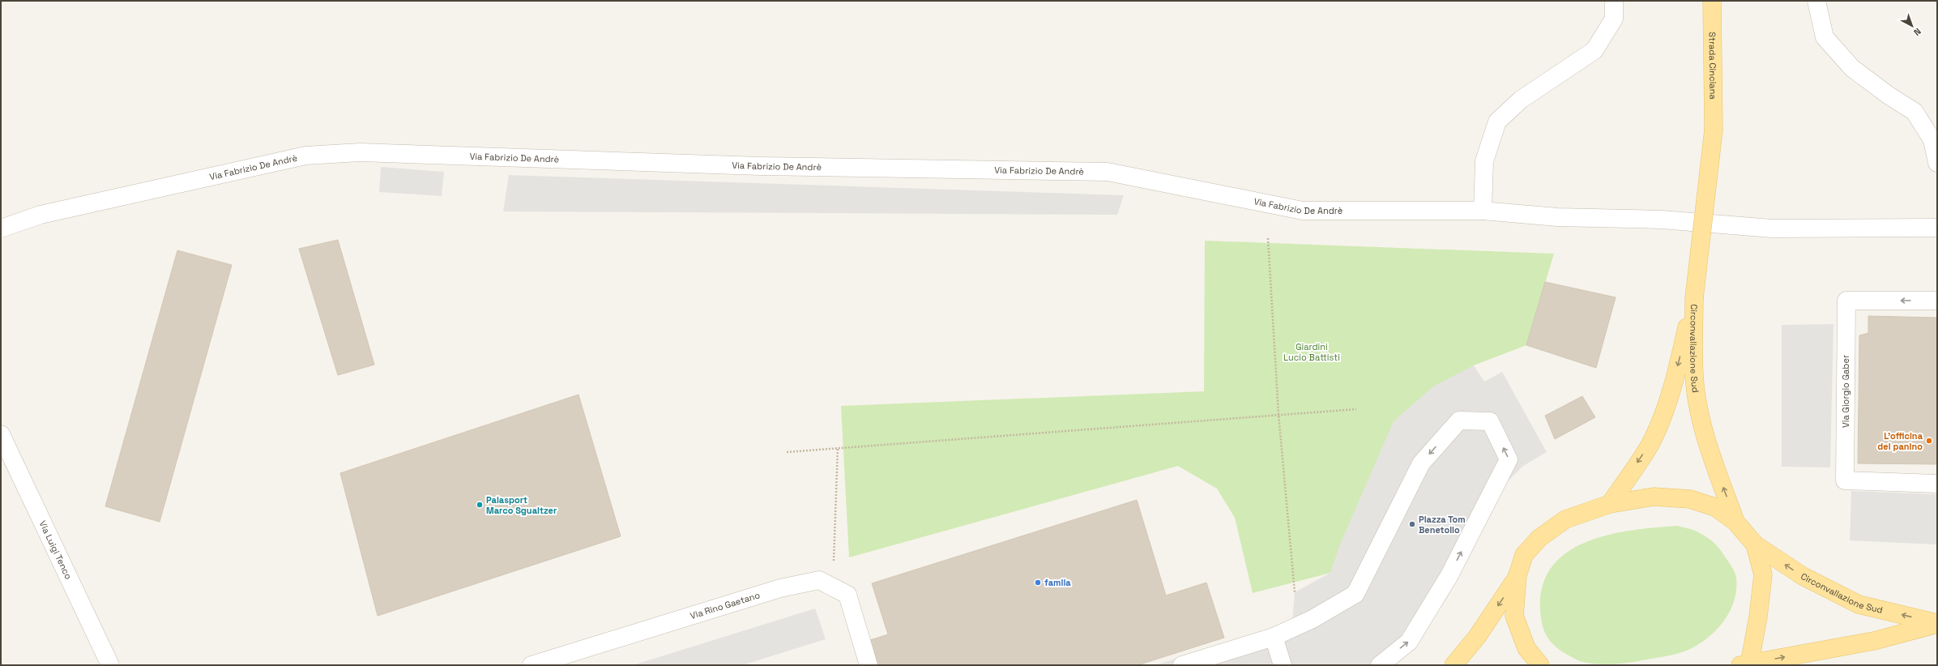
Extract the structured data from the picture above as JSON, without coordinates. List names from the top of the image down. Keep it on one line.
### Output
{"streets":{"main road":["Strada Cinciana","Circonvallazione Sud"],"street":["Via Fabrizio De Andrè","Via Giorgio Gaber","Via Luigi Tenco","Via Rino Gaetano"]},"crossings":[["Strada Cinciana","Circonvallazione Sud"]],"parks":["Giardini Lucio Battisti"],"places":["L'officina del panino","Palasport Marco Sguaitzer","Piazza Tom Benetollo","famila"],"north":"bottom right"}
